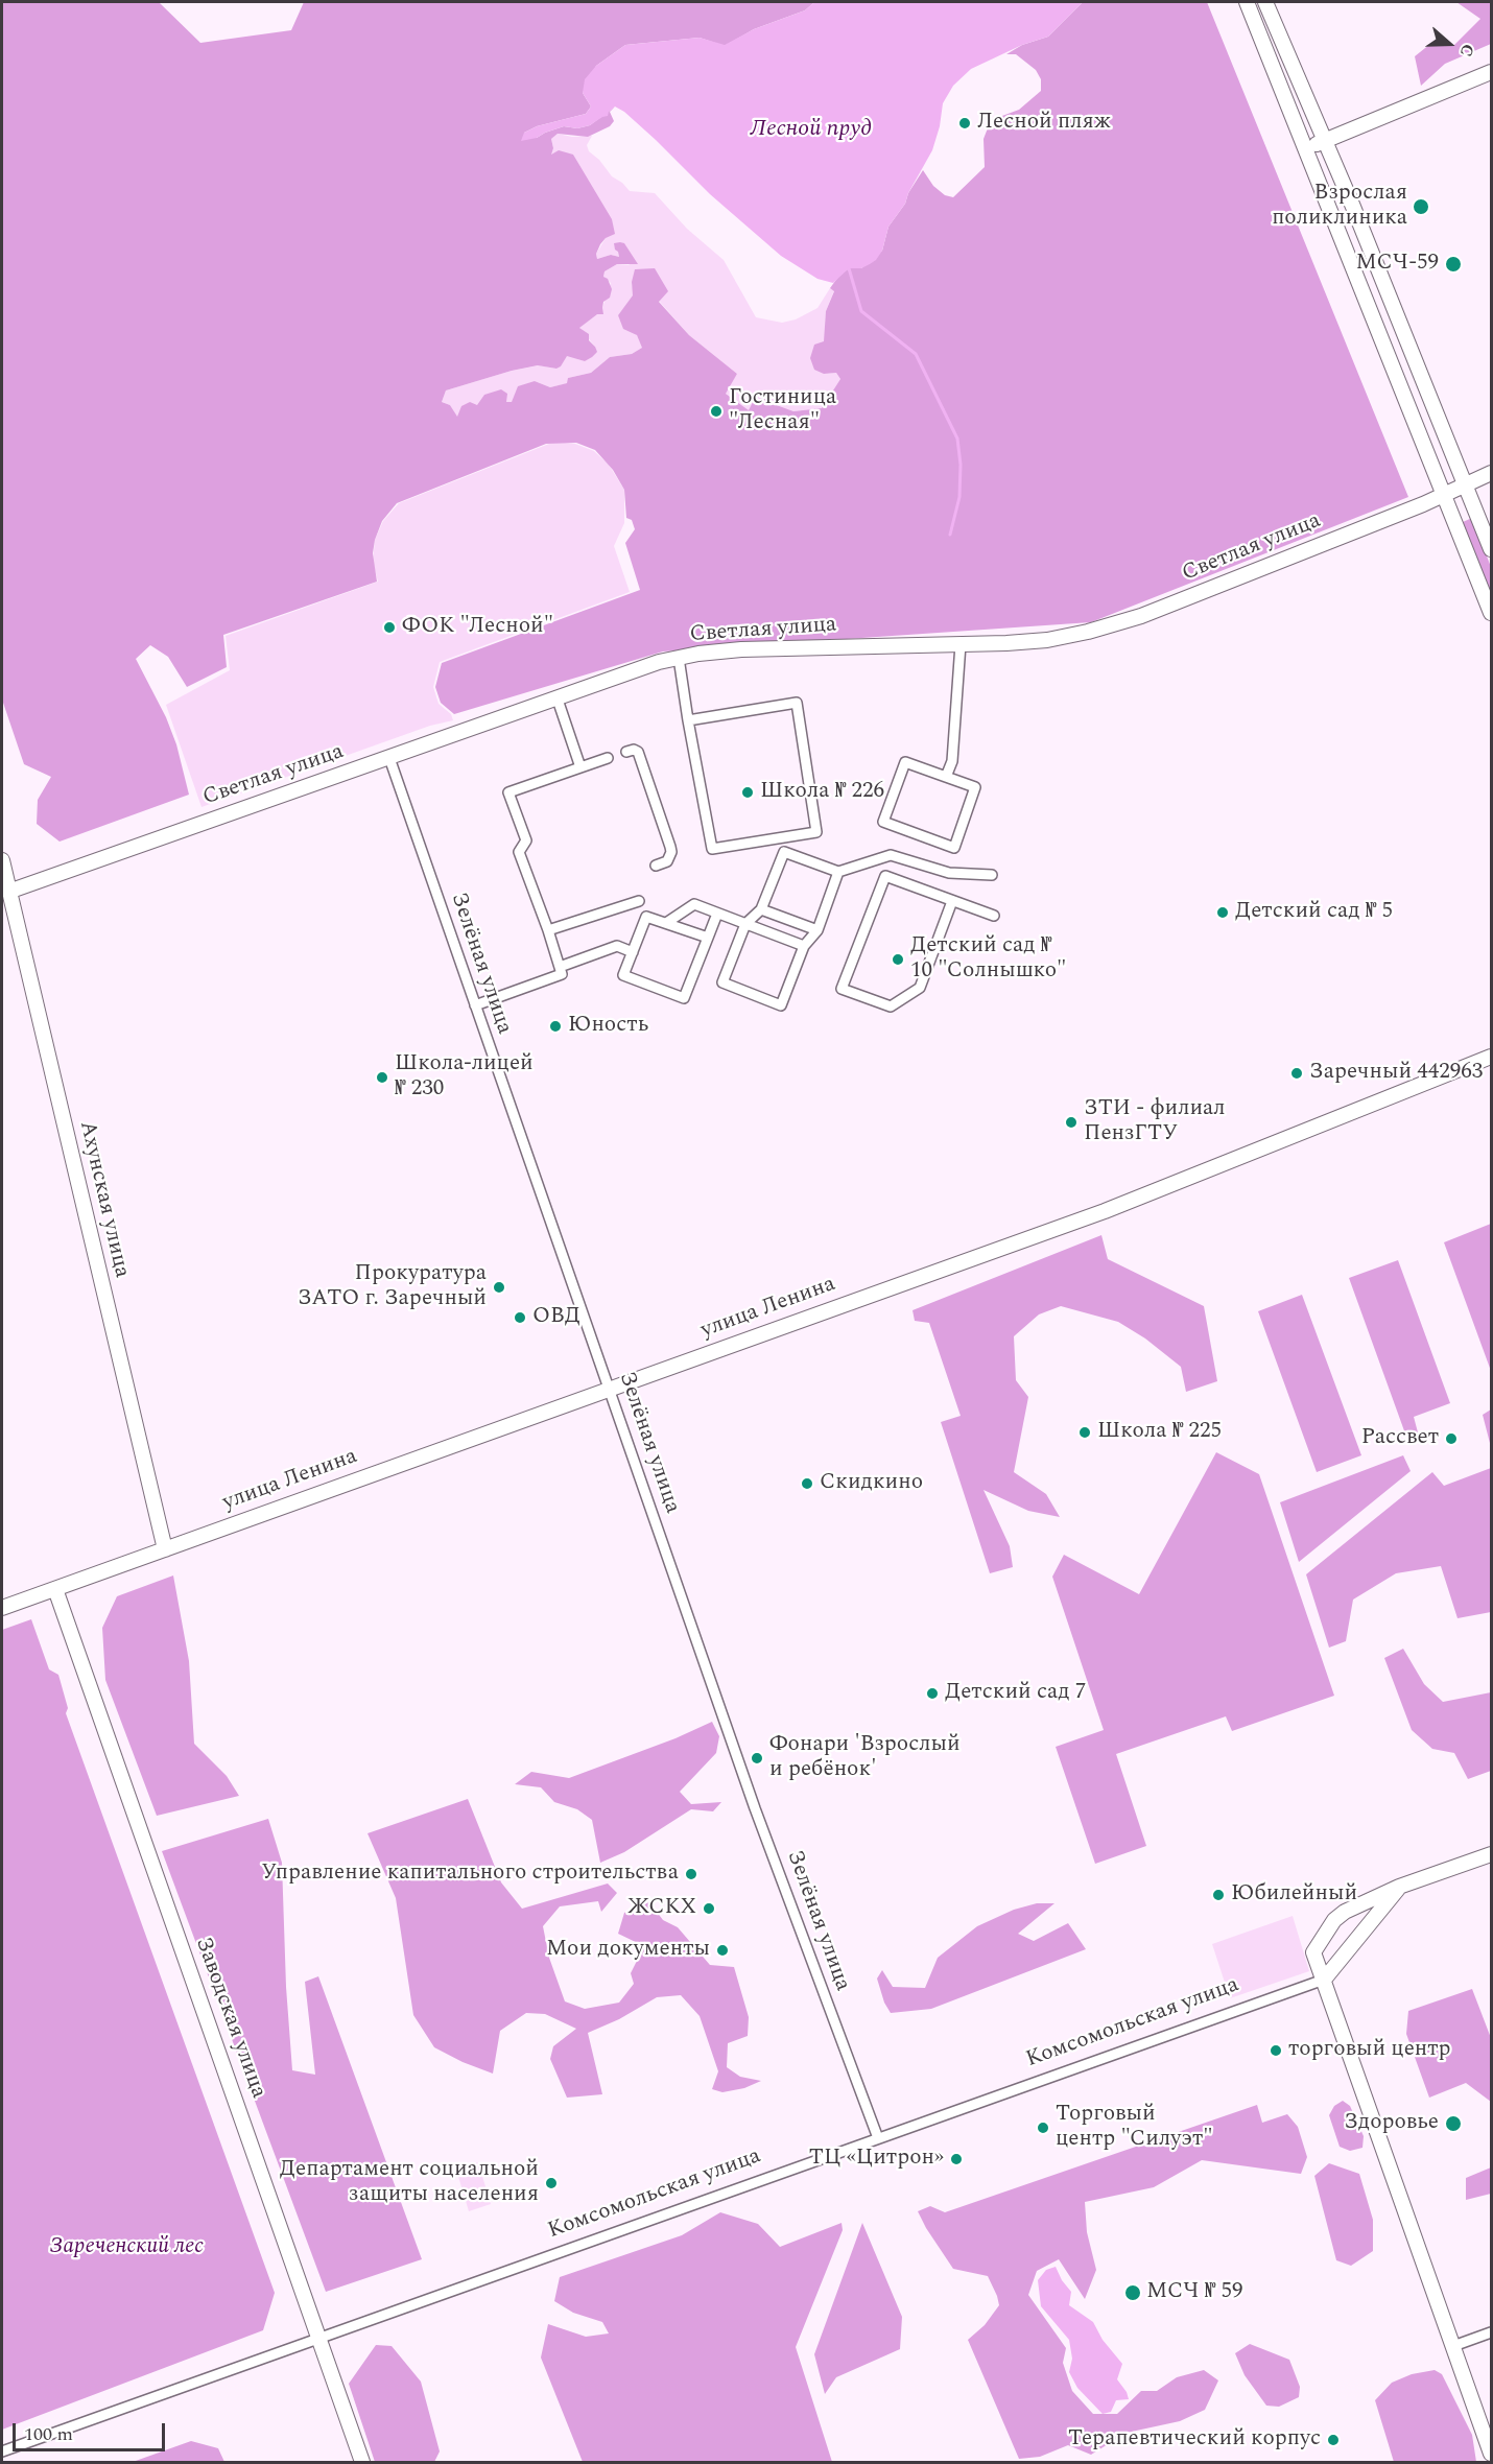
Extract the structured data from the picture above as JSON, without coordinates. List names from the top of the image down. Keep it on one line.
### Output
{"streets":{"main road":["Светлая улица","Ахунская улица","улица Ленина","Заводская улица"],"street":["Зелёная улица","Комсомольская улица"]},"crossings":[["Светлая улица","Зелёная улица"],["Светлая улица","Ахунская улица"],["Зелёная улица","улица Ленина"],["Зелёная улица","Комсомольская улица"],["Ахунская улица","улица Ленина"],["улица Ленина","Заводская улица"],["Заводская улица","Комсомольская улица"]],"water":["Лесной пруд"],"parks":["Зареченский лес"],"places":["Лесной пляж","Взрослая поликлиника","МСЧ-59","Гостиница \"Лесная\"","ФОК \"Лесной\"","Школа № 226","Детский сад № 5","Детский сад № 10 \"Солнышко\"","Юность","Заречный 442963","Школа-лицей № 230","ЗТИ - филиал ПензГТУ","Прокуратура ЗАТО г. Заречный","ОВД","Школа № 225","Рассвет","Скидкино","Детский сад 7","Фонари 'Взрослый и ребёнок'","Управление капитального строительства","Юбилейный","ЖСКХ","Мои документы","торговый центр","Здоровье","Торговый центр \"Силуэт\"","ТЦ «Цитрон»","Департамент социальной защиты населения","МСЧ № 59","Терапевтический корпус"],"scale_bar":"100 m","north":"right"}
